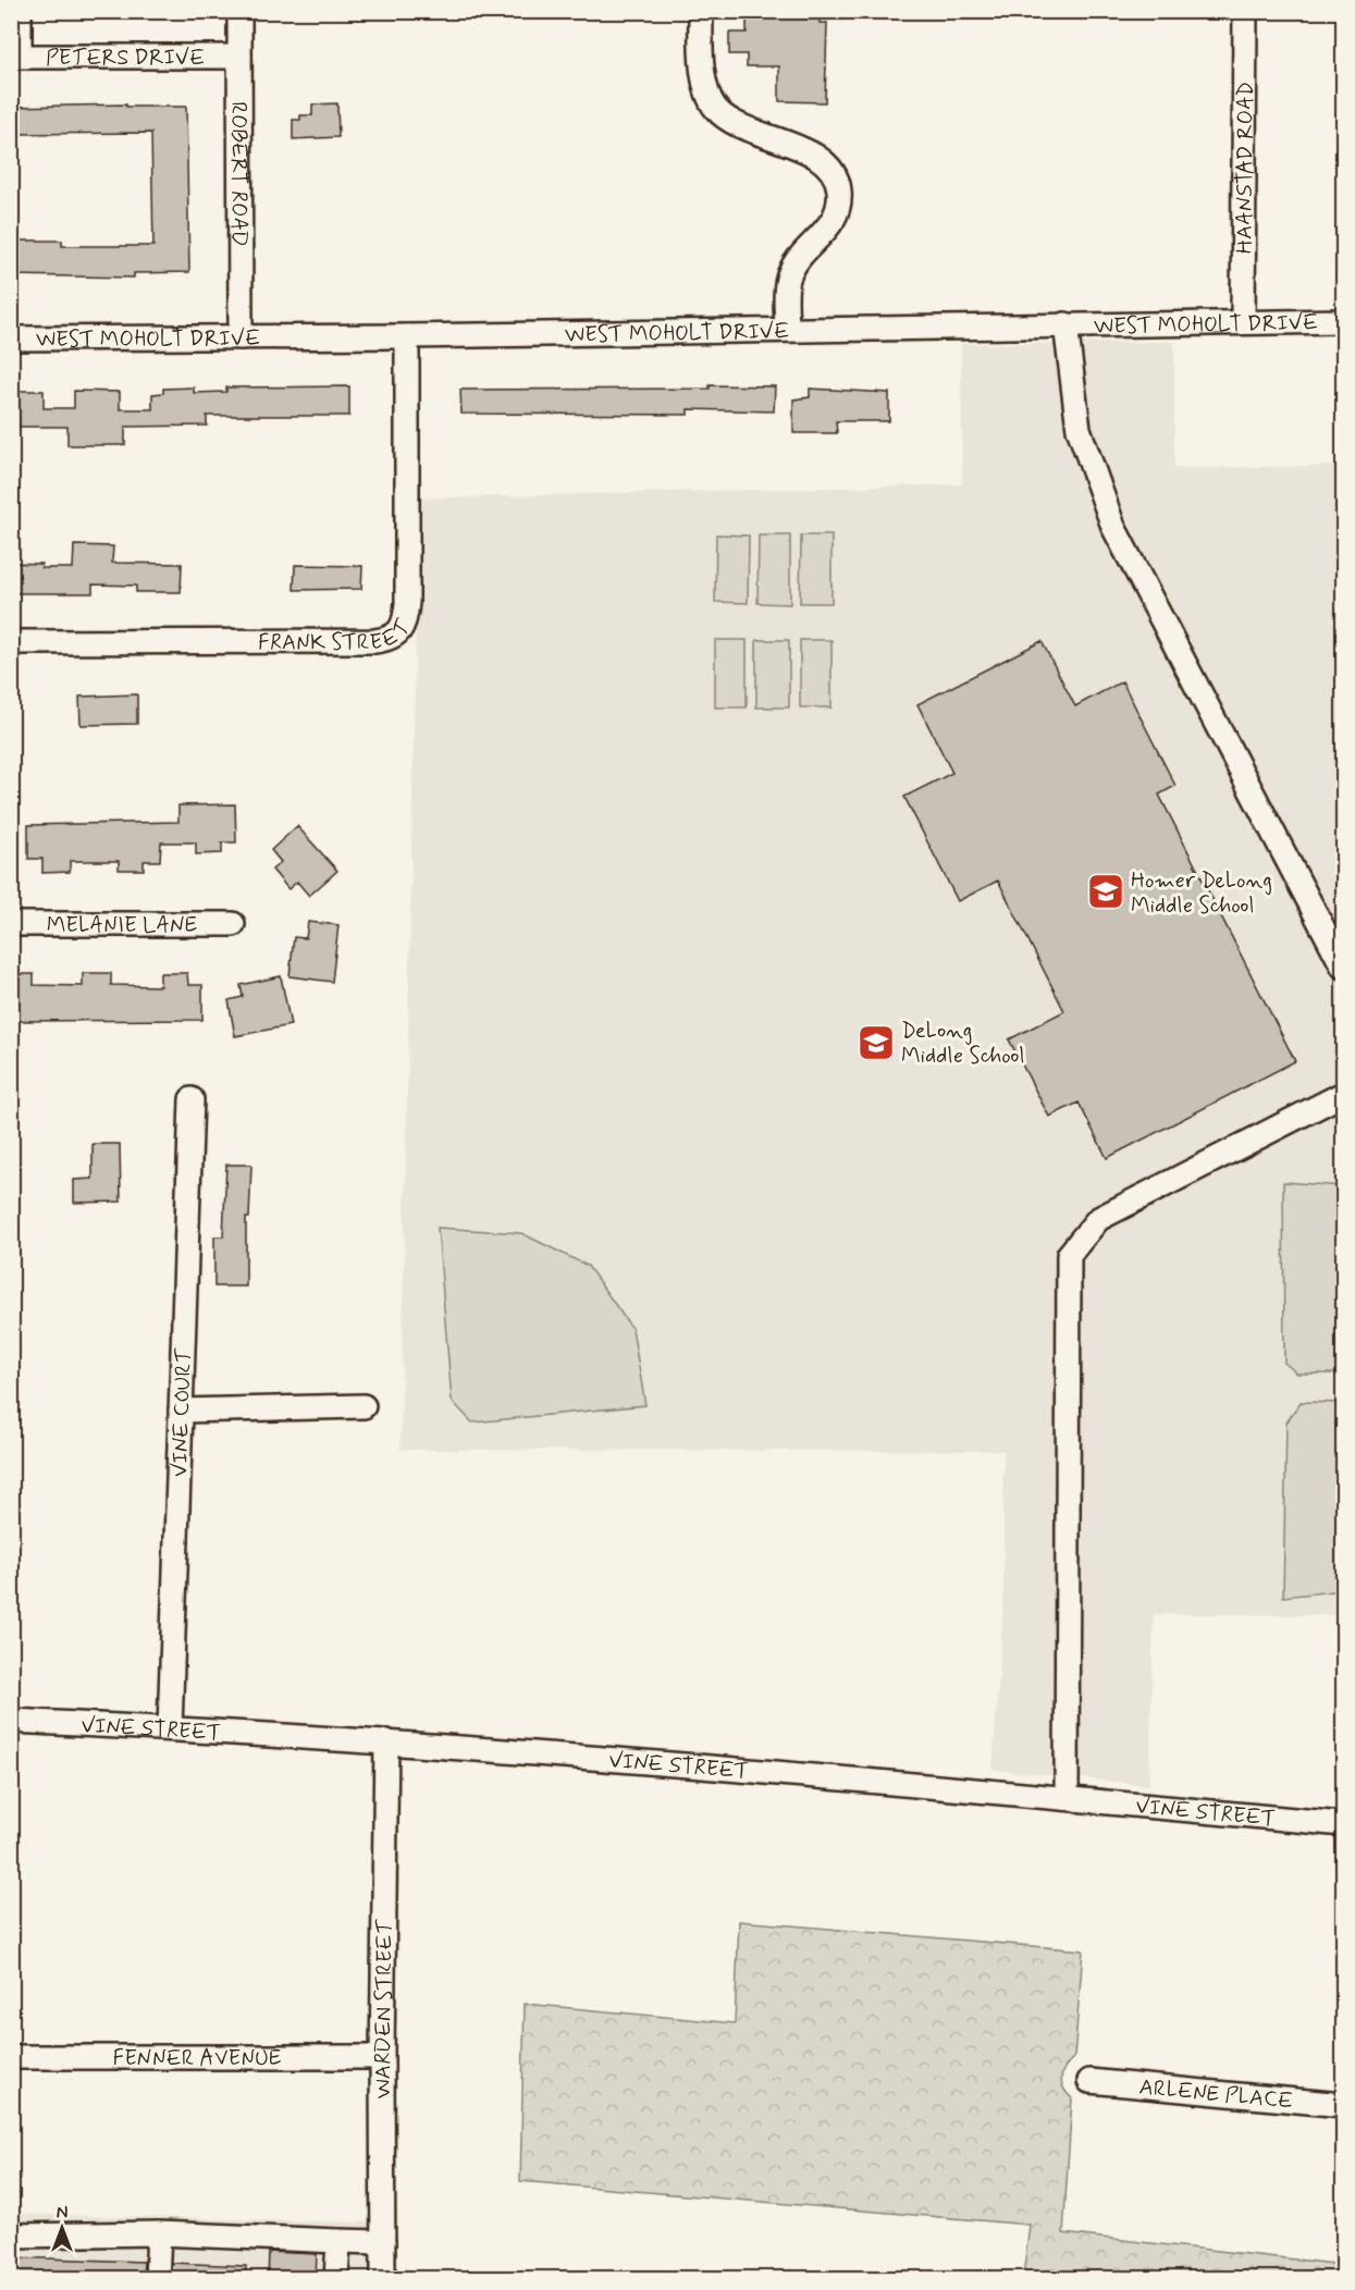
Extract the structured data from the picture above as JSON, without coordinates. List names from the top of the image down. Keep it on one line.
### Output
{"streets":{"street":["PETERS DRIVE","HAANSTAD ROAD","ROBERT ROAD","WEST MOHOLT DRIVE","FRANK STREET","MELANIE LANE","VINE COURT","VINE STREET","WARDEN STREET","FENNER AVENUE","ARLENE PLACE"]},"crossings":[["PETERS DRIVE","ROBERT ROAD"],["HAANSTAD ROAD","WEST MOHOLT DRIVE"],["ROBERT ROAD","WEST MOHOLT DRIVE"],["WEST MOHOLT DRIVE","FRANK STREET"],["VINE COURT","VINE STREET"],["VINE STREET","WARDEN STREET"],["WARDEN STREET","FENNER AVENUE"]],"places":{"school or university":["Homer DeLong Middle School","DeLong Middle School"]},"north":"top"}
